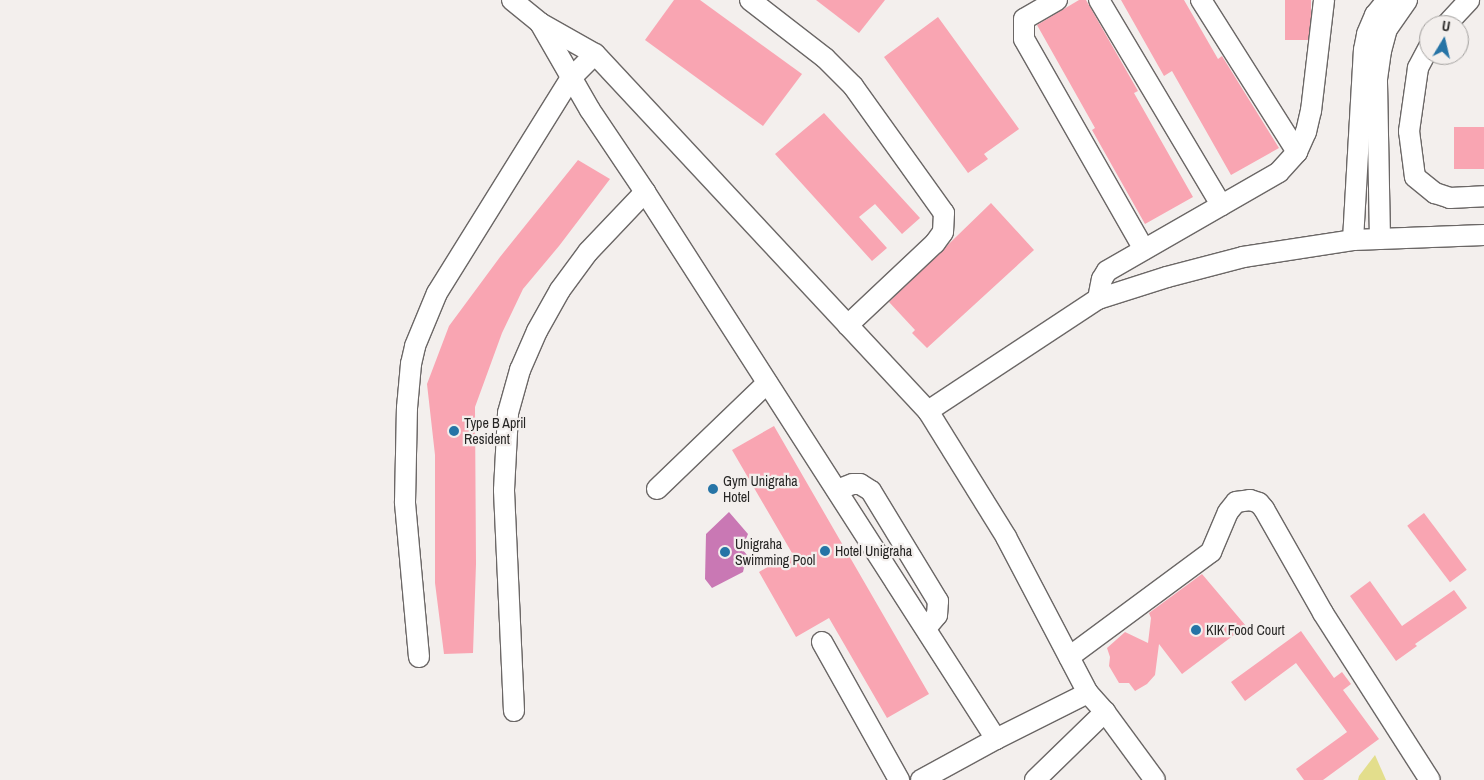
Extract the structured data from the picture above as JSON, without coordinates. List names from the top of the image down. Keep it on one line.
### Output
{"places":["Type B April Resident","Gym Unigraha Hotel","Hotel Unigraha","Unigraha Swimming Pool","KIK Food Court"],"north":"top"}
